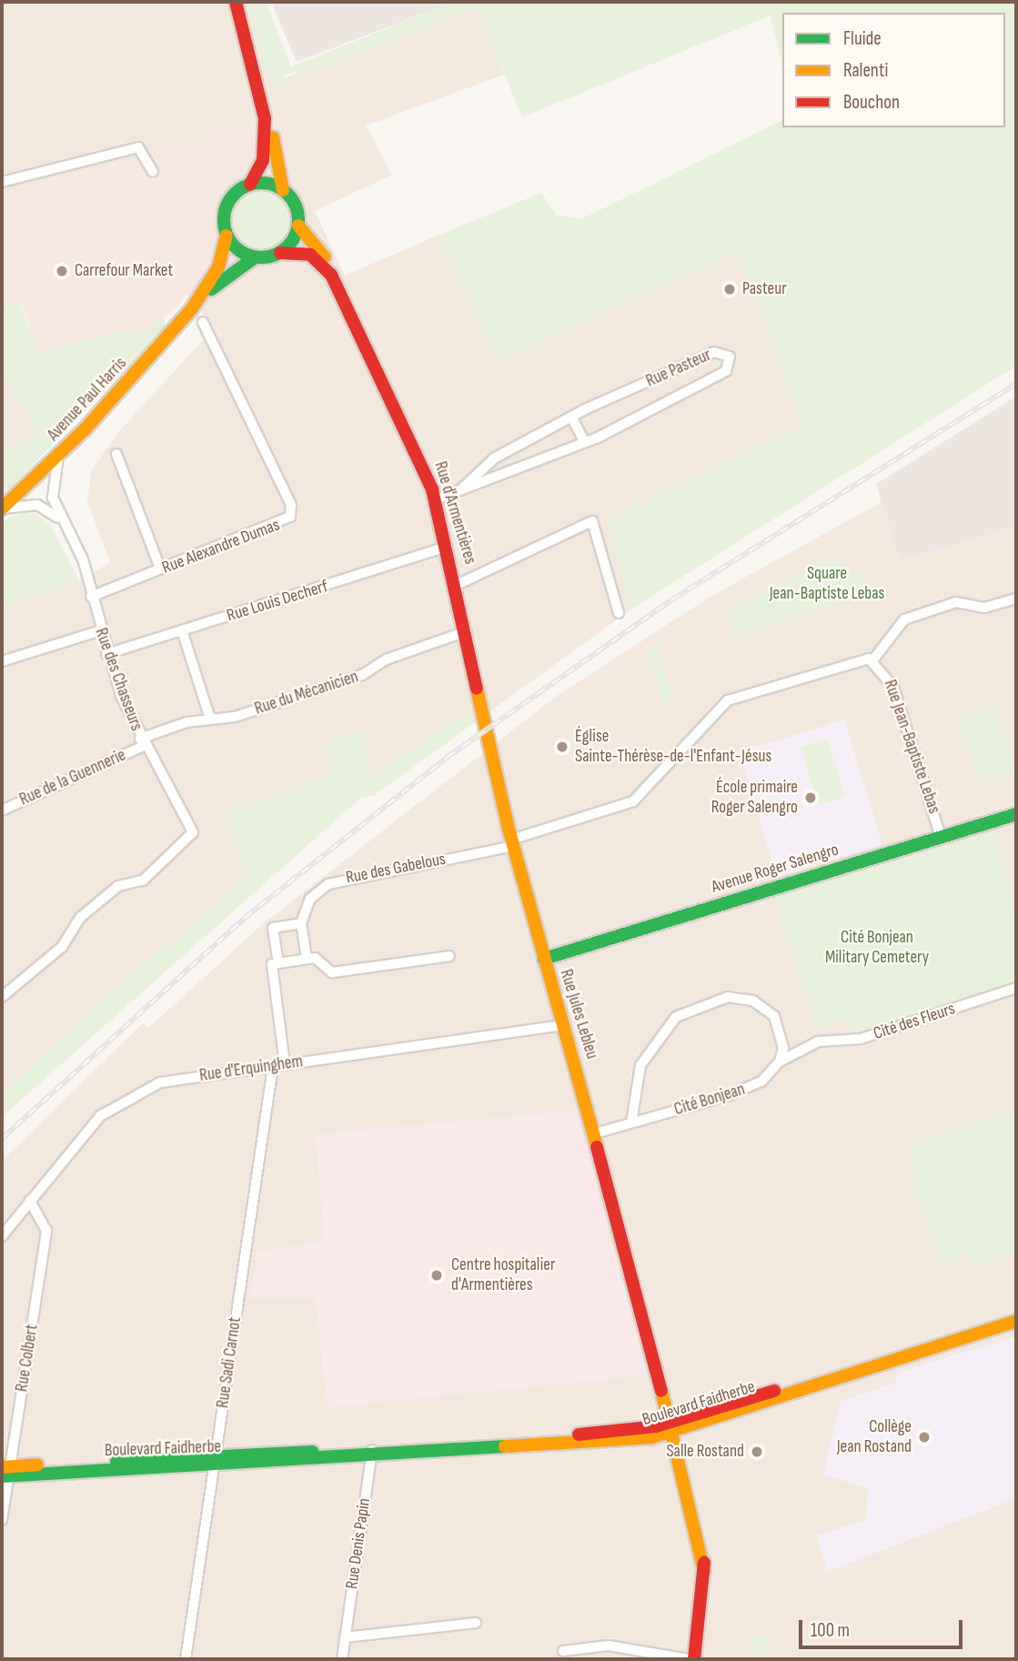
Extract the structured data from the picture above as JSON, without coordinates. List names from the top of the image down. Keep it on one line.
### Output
{"streets":{"main road":["Avenue Paul Harris","Rue d'Armentières","Avenue Roger Salengro","Rue Jules Lebleu","Boulevard Faidherbe"],"street":["Rue Pasteur","Rue Alexandre Dumas","Rue Louis Decherf","Rue des Chasseurs","Rue du Mécanicien","Rue Jean-Baptiste Lebas","Rue de la Guennerie","Rue des Gabelous","Cité des Fleurs","Rue d'Erquinghem","Cité Bonjean","Rue Colbert","Rue Sadi Carnot","Rue Denis Papin"]},"crossings":[["Rue Pasteur","Rue d'Armentières"],["Avenue Paul Harris","Rue d'Armentières"],["Avenue Paul Harris","Rue des Chasseurs"],["Rue d'Armentières","Rue Louis Decherf"],["Rue d'Armentières","Rue du Mécanicien"],["Rue d'Armentières","Rue Jules Lebleu"],["Rue Alexandre Dumas","Rue des Chasseurs"],["Rue Louis Decherf","Rue des Chasseurs"],["Rue des Chasseurs","Rue du Mécanicien"],["Rue des Chasseurs","Rue de la Guennerie"],["Rue du Mécanicien","Rue de la Guennerie"],["Rue Jean-Baptiste Lebas","Rue des Gabelous"],["Rue Jean-Baptiste Lebas","Avenue Roger Salengro"],["Rue Jean-Baptiste Lebas","Rue Jules Lebleu"],["Rue des Gabelous","Rue Jules Lebleu"],["Avenue Roger Salengro","Rue Jules Lebleu"],["Rue Jules Lebleu","Rue d'Erquinghem"],["Rue Jules Lebleu","Cité Bonjean"],["Rue Jules Lebleu","Boulevard Faidherbe"],["Cité des Fleurs","Cité Bonjean"],["Rue d'Erquinghem","Rue Colbert"],["Rue d'Erquinghem","Rue Sadi Carnot"],["Rue Colbert","Boulevard Faidherbe"],["Rue Sadi Carnot","Boulevard Faidherbe"],["Boulevard Faidherbe","Rue Denis Papin"]],"parks":["Square Jean-Baptiste Lebas","Cité Bonjean Military Cemetery"],"places":["Carrefour Market","Pasteur","Église Sainte-Thérèse-de-l'Enfant-Jésus","École primaire Roger Salengro","Centre hospitalier d'Armentières","Collège Jean Rostand","Salle Rostand"],"legend":["Fluide","Ralenti","Bouchon"],"scale_bar":"100 m"}
